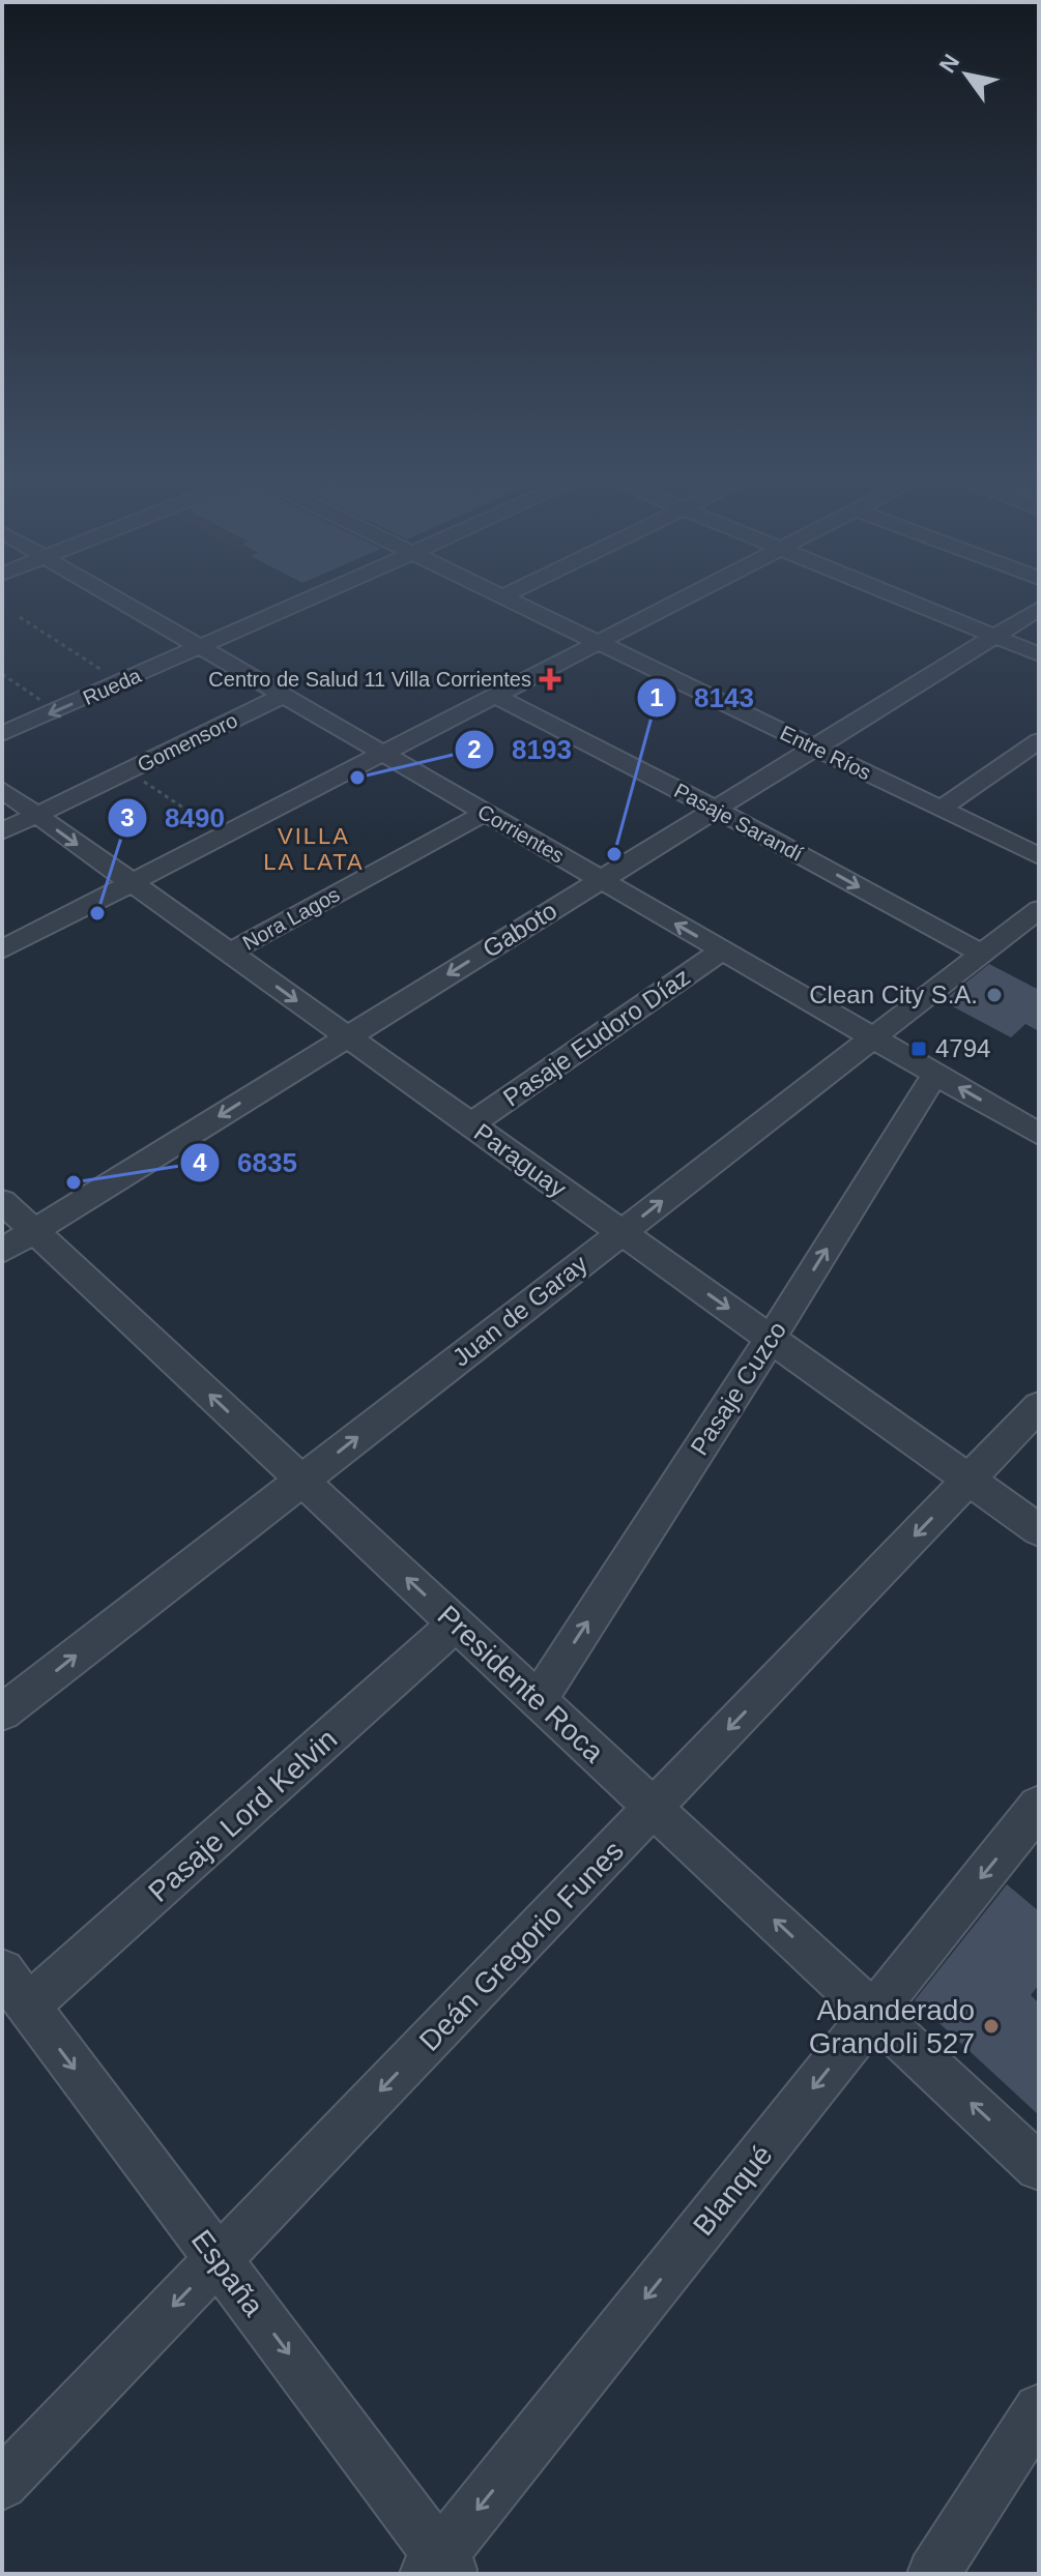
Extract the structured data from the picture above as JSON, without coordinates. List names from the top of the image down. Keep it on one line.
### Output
{"streets":{"street":["Rueda","Gomensoro","Entre Ríos","Pasaje Sarandí","Corrientes","Nora Lagos","Gaboto","Pasaje Eudoro Díaz","Paraguay","Juan de Garay","Pasaje Cuzco","Presidente Roca","Pasaje Lord Kelvin","Deán Gregorio Funes","Blanqué","España"]},"crossings":[["Rueda","Corrientes"],["Gomensoro","Corrientes"],["Gomensoro","Paraguay"],["Entre Ríos","Gaboto"],["Pasaje Sarandí","Gaboto"],["Pasaje Sarandí","Juan de Garay"],["Corrientes","Nora Lagos"],["Corrientes","Gaboto"],["Corrientes","Pasaje Eudoro Díaz"],["Corrientes","Juan de Garay"],["Corrientes","Pasaje Cuzco"],["Nora Lagos","Paraguay"],["Gaboto","Paraguay"],["Gaboto","Presidente Roca"],["Pasaje Eudoro Díaz","Paraguay"],["Paraguay","Juan de Garay"],["Paraguay","Pasaje Cuzco"],["Paraguay","Deán Gregorio Funes"],["Juan de Garay","Presidente Roca"],["Pasaje Cuzco","Presidente Roca"],["Presidente Roca","Pasaje Lord Kelvin"],["Presidente Roca","Deán Gregorio Funes"],["Presidente Roca","Blanqué"],["Pasaje Lord Kelvin","España"],["Deán Gregorio Funes","España"],["Blanqué","España"]],"one_way":["Pasaje Sarandí","Juan de Garay","Pasaje Cuzco","Presidente Roca","Deán Gregorio Funes","Blanqué","España"],"districts":["VILLA LA LATA"],"places":{"health":["Centro de Salud 11 Villa Corrientes"],"other":["8193","8143","8490","Clean City S.A.","6835","Abanderado Grandoli 527"],"transit":["4794"]},"north":"top left"}
